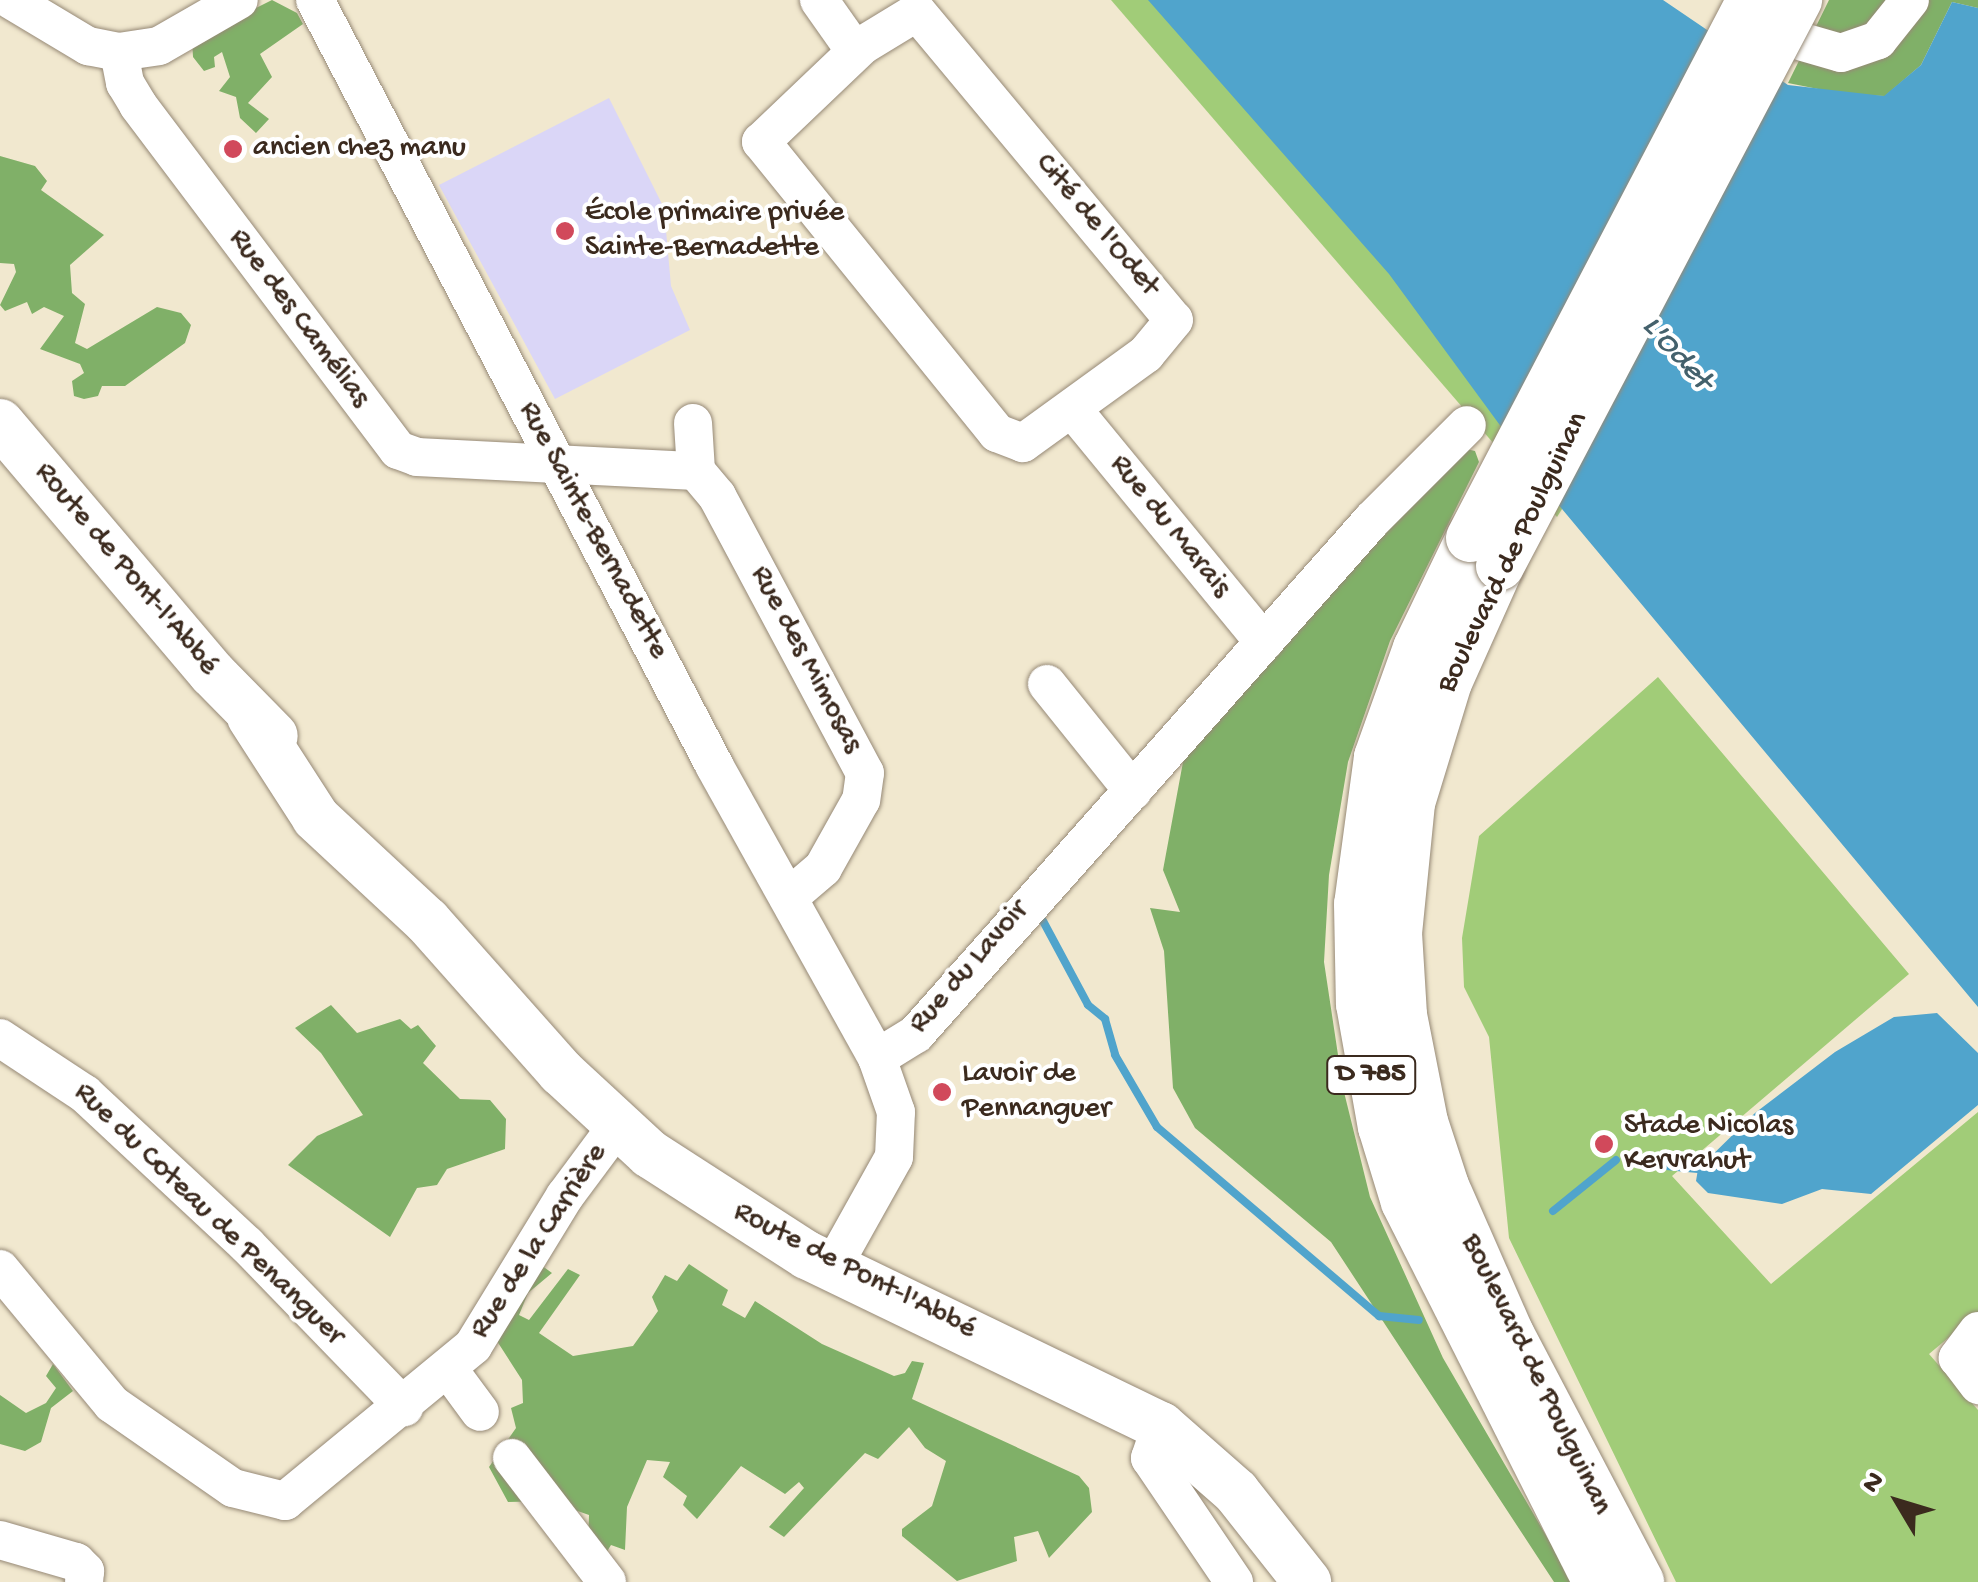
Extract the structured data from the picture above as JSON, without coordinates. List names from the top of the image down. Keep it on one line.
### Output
{"streets":{"main road":["Boulevard de Poulguinan","Route de Pont-l'Abbé","D 785"],"street":["Cité de l'Odet","Rue des Camélias","Rue du Marais","Rue Sainte-Bernadette","Rue des Mimosas","Rue du Lavoir","Rue du Coteau de Penanguer","Rue de la Carrière"]},"crossings":[["Cité de l'Odet","Rue du Marais"],["Rue des Camélias","Rue Sainte-Bernadette"],["Rue du Marais","Rue du Lavoir"],["Rue Sainte-Bernadette","Rue des Mimosas"],["Rue Sainte-Bernadette","Rue du Lavoir"],["Route de Pont-l'Abbé","Rue de la Carrière"],["Rue du Coteau de Penanguer","Rue de la Carrière"]],"water":["L'Odet"],"places":["ancien chez manu","École primaire privée Sainte-Bernadette","Lavoir de Pennanguer","Stade Nicolas Kervrahut"],"north":"top left"}
